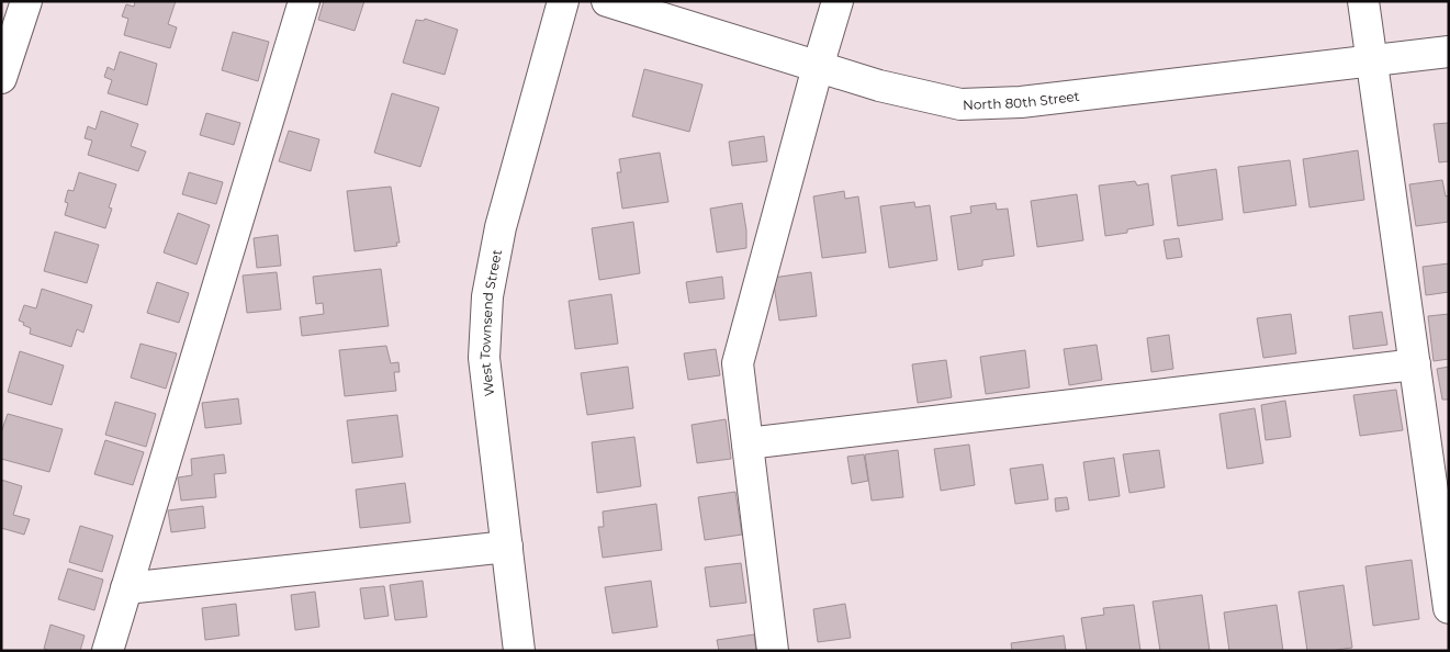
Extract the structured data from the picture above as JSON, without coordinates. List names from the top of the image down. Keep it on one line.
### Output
{"streets":{"street":["North 80th Street","West Townsend Street"]}}
